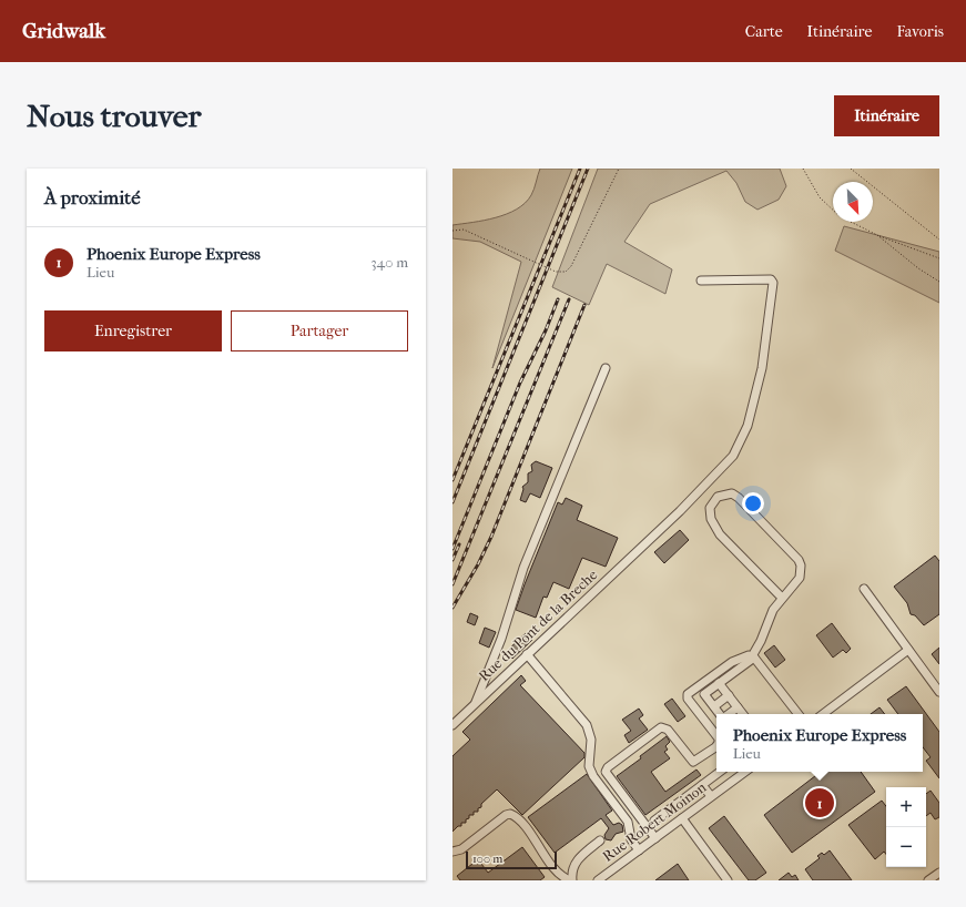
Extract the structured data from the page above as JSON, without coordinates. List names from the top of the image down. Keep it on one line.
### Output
{"streets":{"street":["Rue du Pont de la Breche","Rue Robert Moinon"]},"scale_bar":"100 m","north":"bottom right","page":{"header":"Gridwalk","nav":["Carte","Itinéraire","Favoris"],"buttons":["Itinéraire",["Enregistrer","Partager"]],"title":"Nous trouver","heading":"À proximité","list":[{"mark":"1","name":"Phoenix Europe Express","note":"Lieu","value":"340 m"}],"popup":["Phoenix Europe Express","Lieu"],"pins":"1","map_buttons":["+","−"],"scale":"100 m"}}
